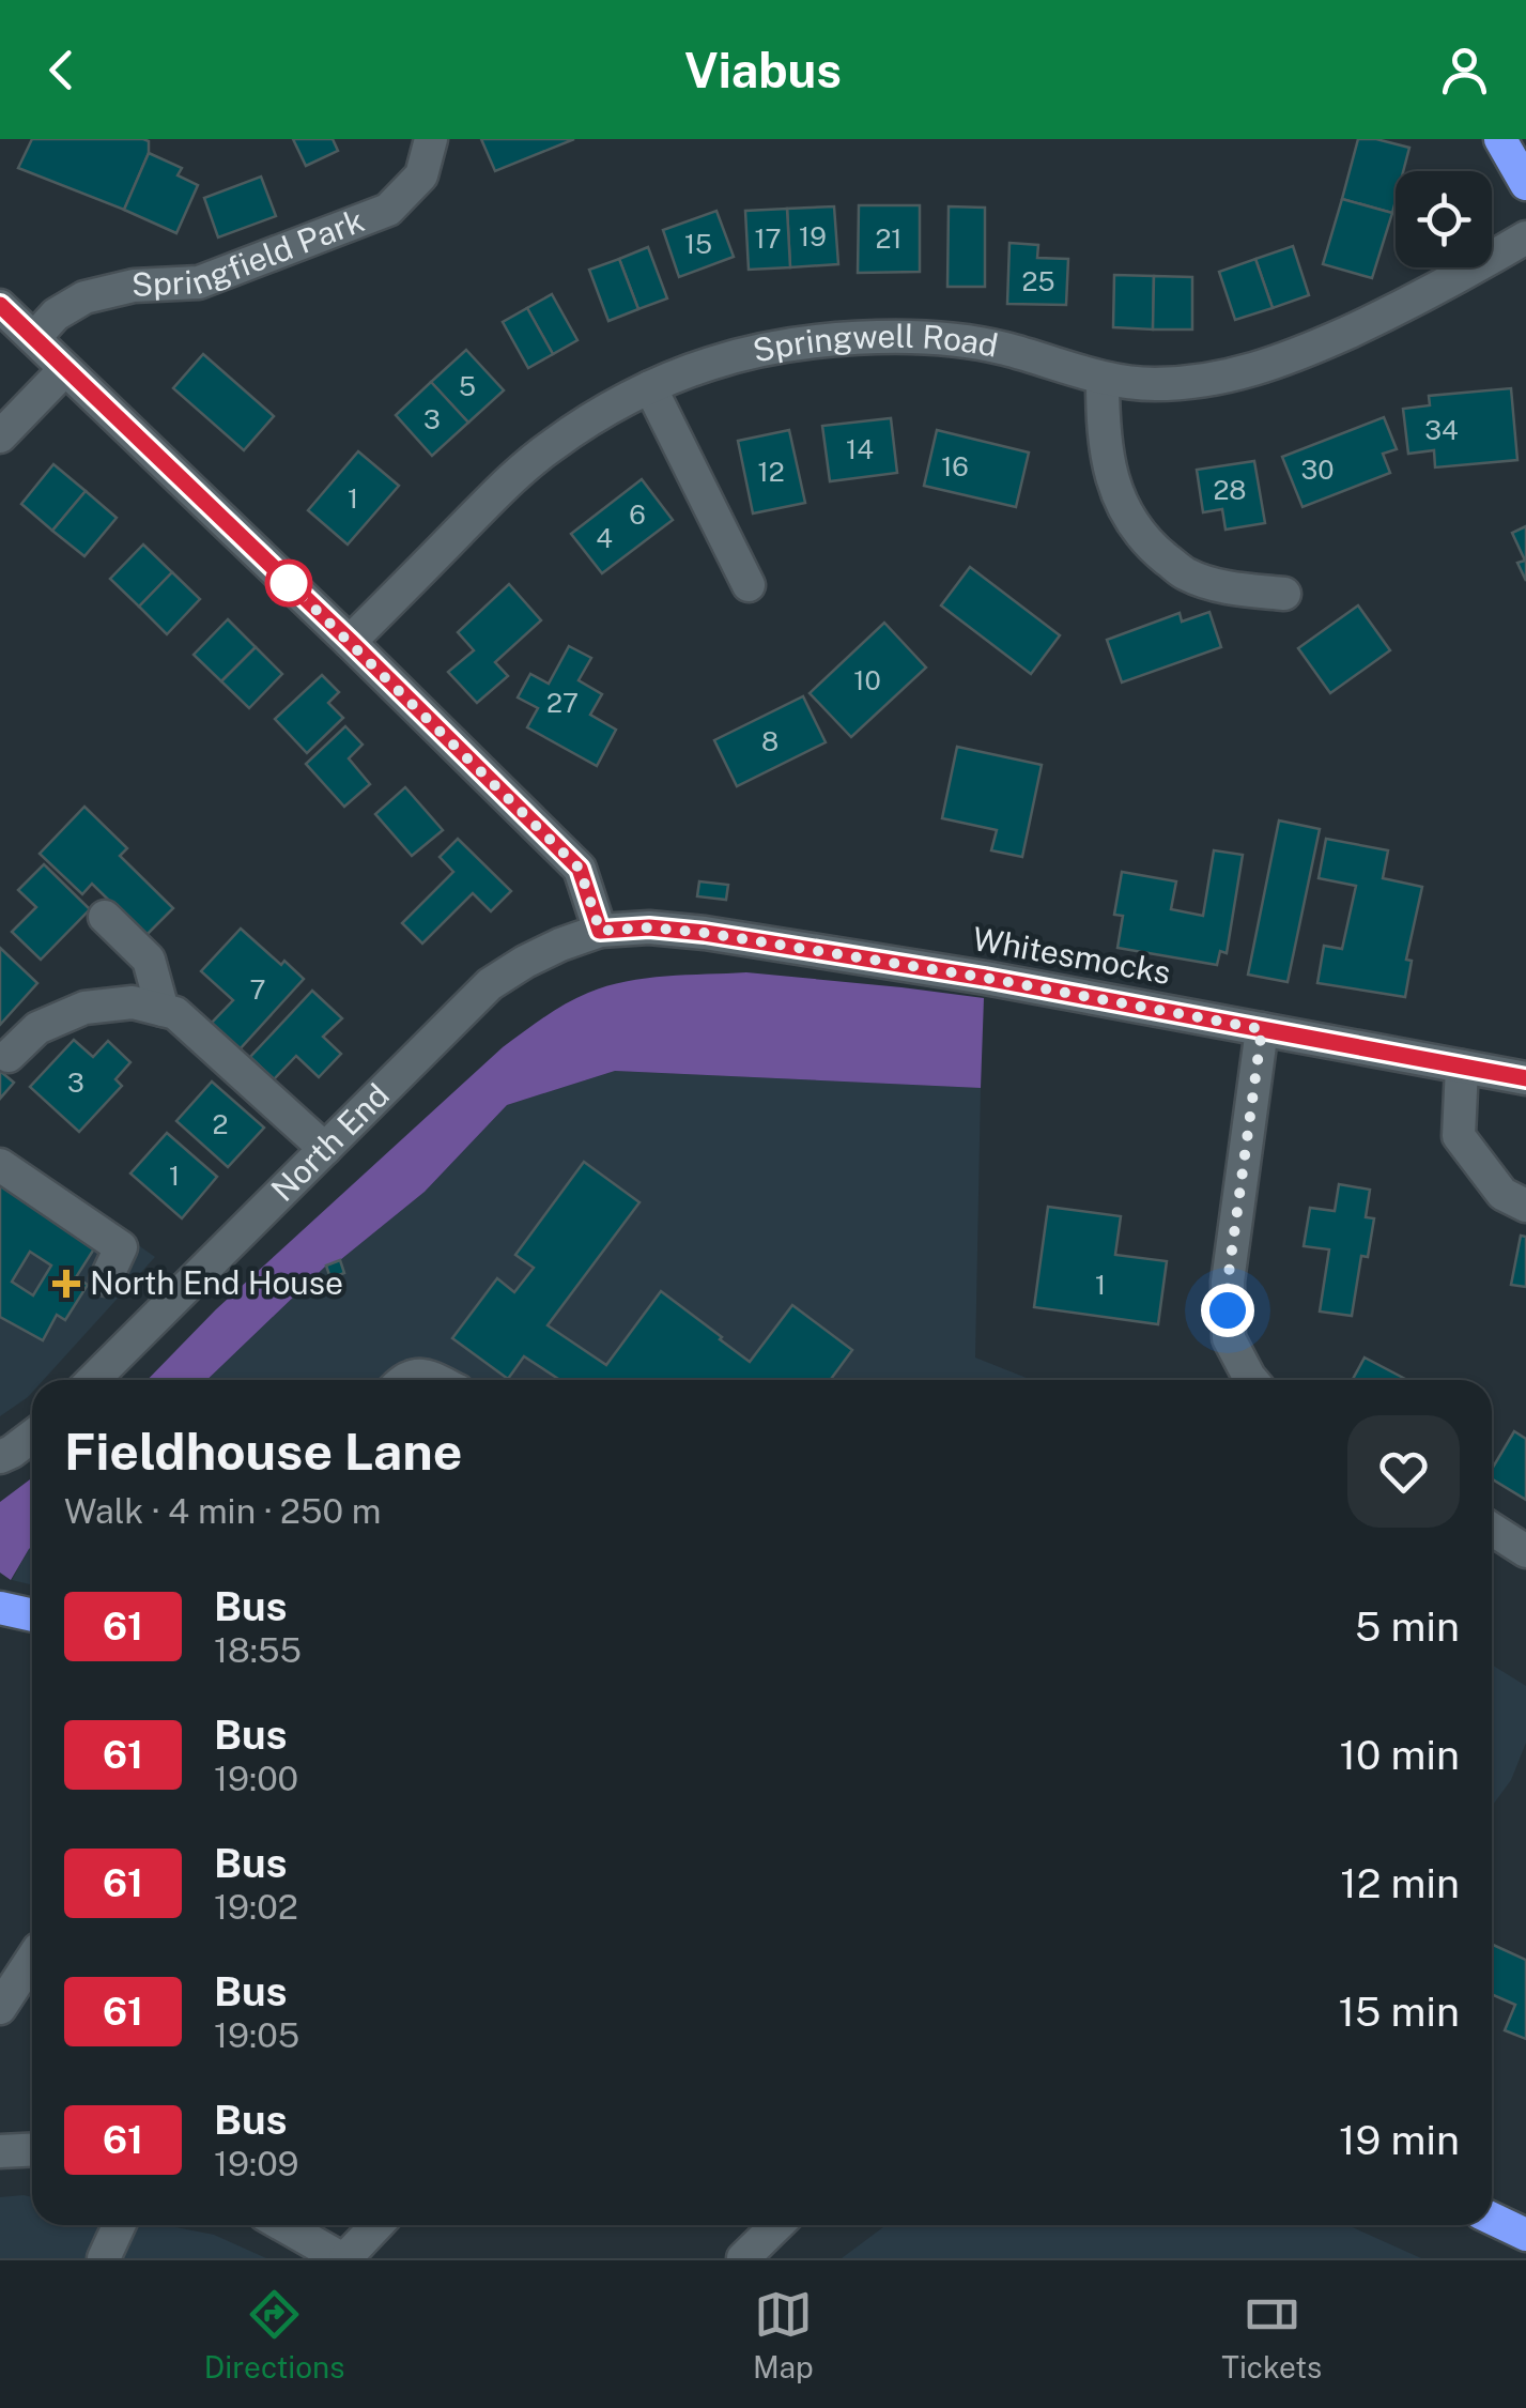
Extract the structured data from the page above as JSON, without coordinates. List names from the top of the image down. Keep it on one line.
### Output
{"streets":{"street":["Springfield Park","Springwell Road","Whitesmocks","North End"]},"crossings":[["Whitesmocks","North End"]],"places":{"health":["North End House"]},"lines":["bus line 61"],"house_numbers":["19","17","21","15","25","5","3","34","14","16","30","12","28","1","6","4","10","27","8","7","3","2","1","1"],"page":{"header":"Viabus","heading":["Fieldhouse Lane","Walk · 4 min · 250 m"],"list":[{"mark":"61","name":"Bus","note":"18:55","value":"5 min"},{"mark":"61","name":"Bus","note":"19:00","value":"10 min"},{"mark":"61","name":"Bus","note":"19:02","value":"12 min"},{"mark":"61","name":"Bus","note":"19:05","value":"15 min"},{"mark":"61","name":"Bus","note":"19:09","value":"19 min"}],"tabs":["Directions","Map","Tickets"]}}
